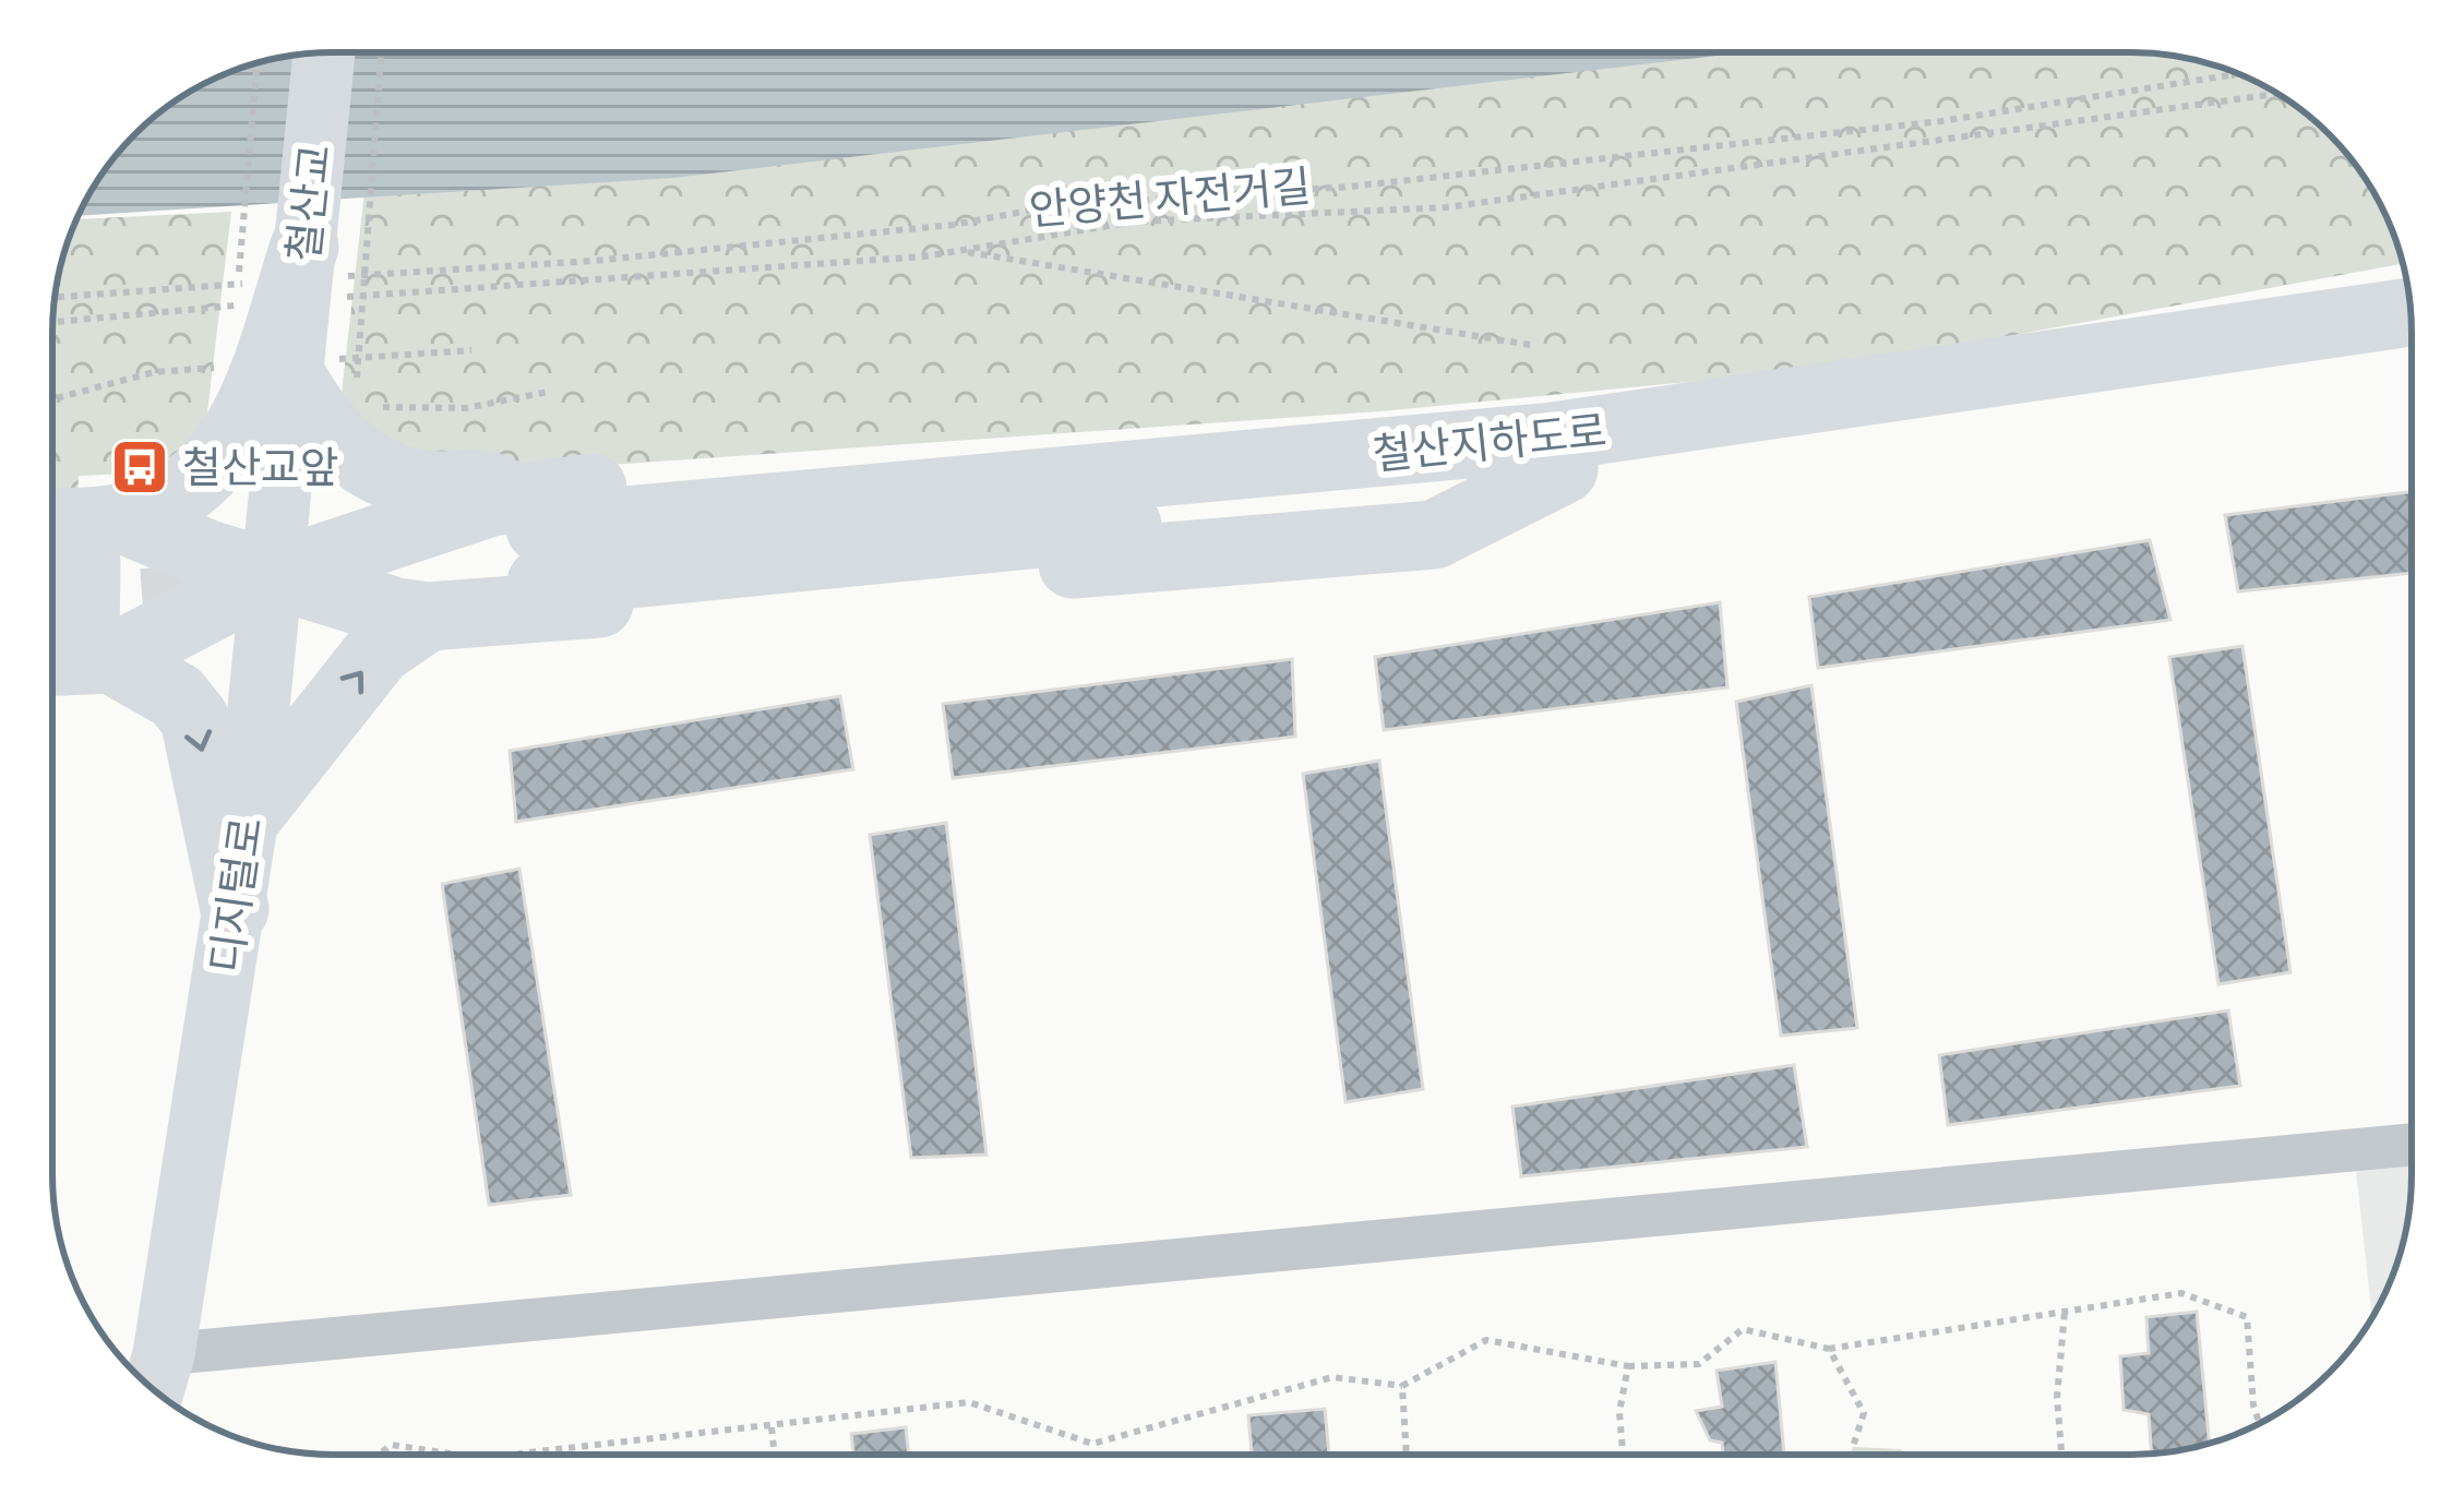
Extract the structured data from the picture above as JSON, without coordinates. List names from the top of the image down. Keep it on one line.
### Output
{"streets":{"main road":["철산교","철산지하도로","디지털로"],"path":["안양천 자전거길"]},"crossings":[["안양천 자전거길","철산교"]],"places":{"bus stop":["철산교앞"]}}
